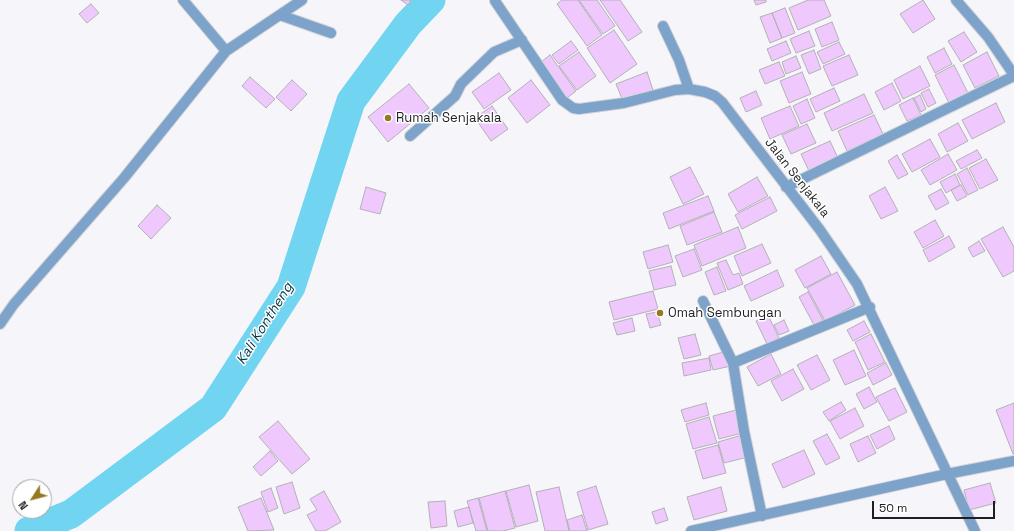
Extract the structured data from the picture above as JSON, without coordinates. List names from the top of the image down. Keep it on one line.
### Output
{"streets":{"street":["Jalan Senjakala"]},"water":["Kali Kontheng"],"places":["Rumah Senjakala","Omah Sembungan"],"scale_bar":"50 m","north":"bottom left"}
